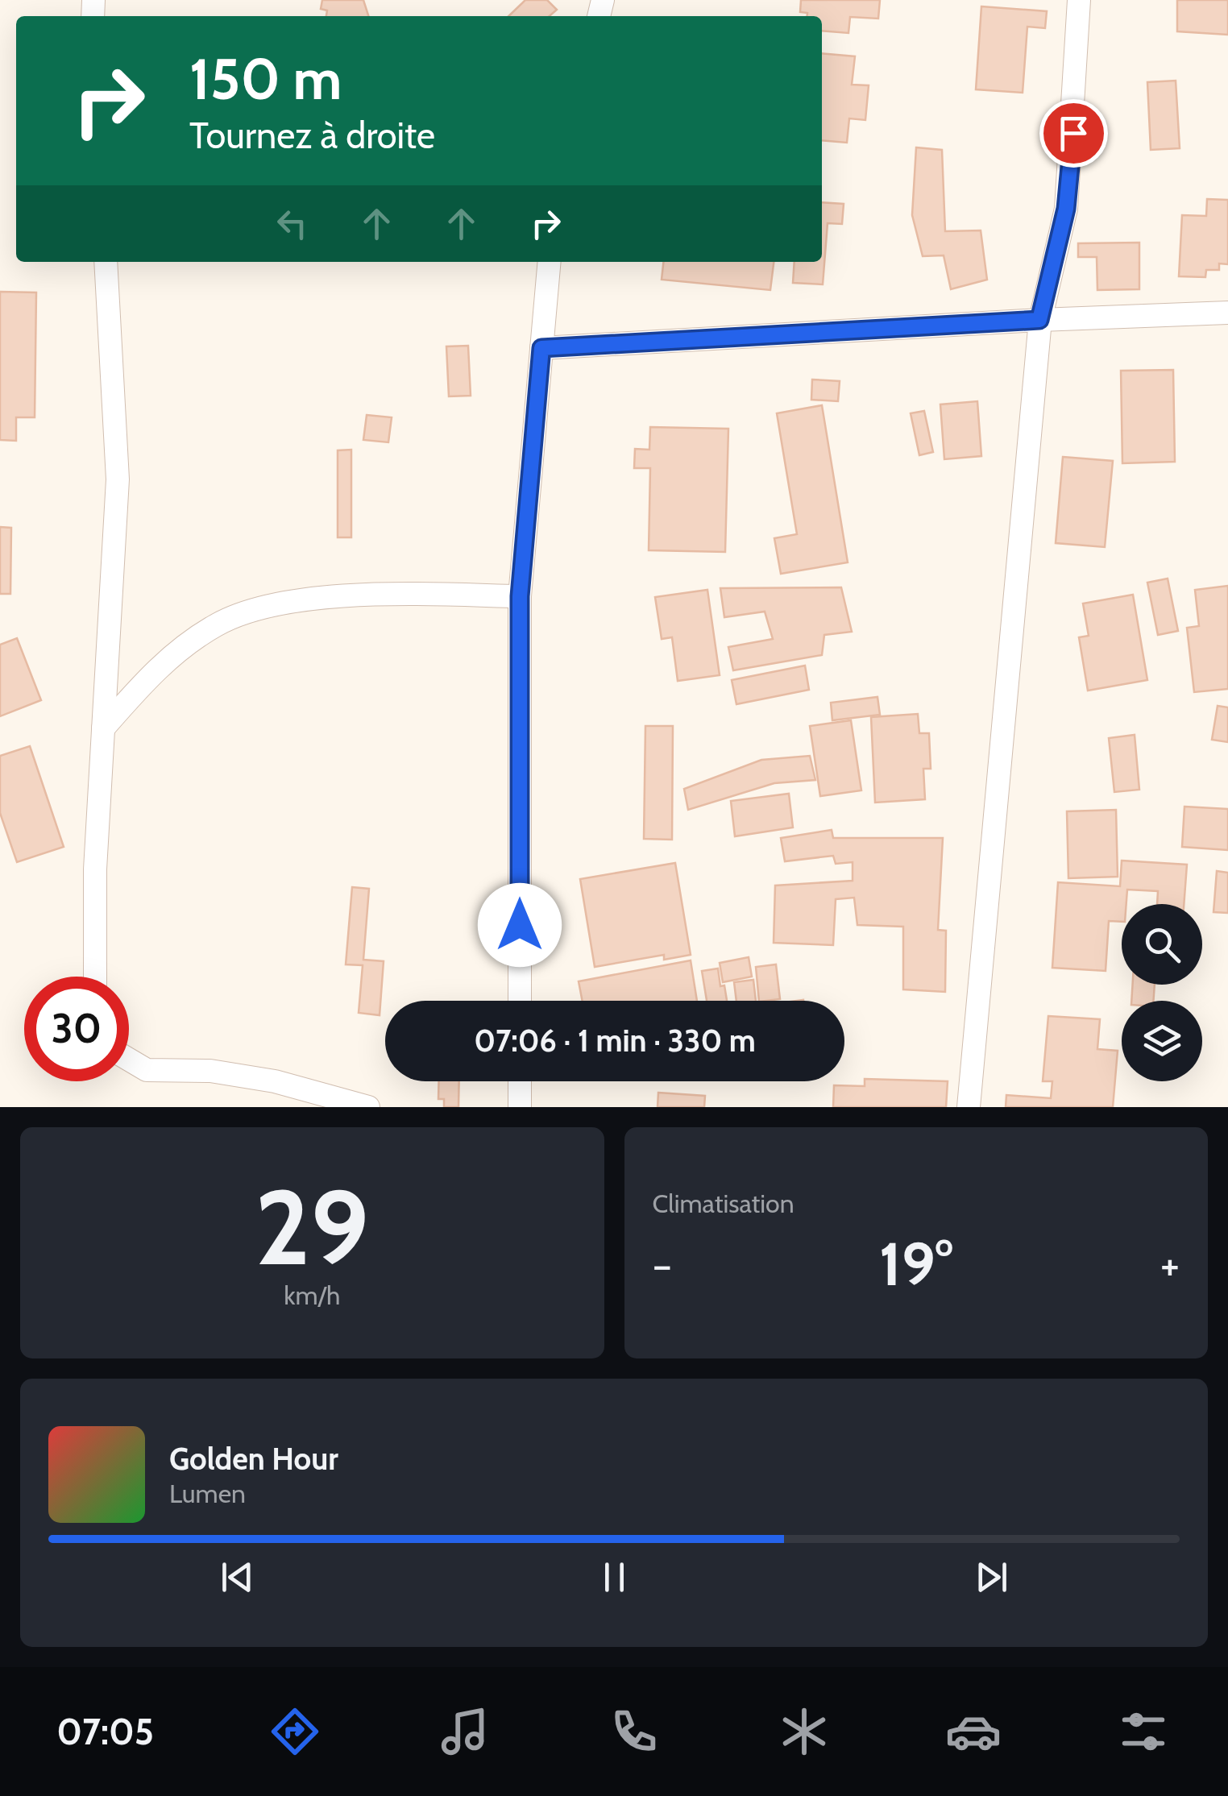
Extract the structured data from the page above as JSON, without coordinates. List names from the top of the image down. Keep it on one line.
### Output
{"page":{"turn":["150 m","Tournez à droite"],"limit":"30","trip":"07:06 · 1 min · 330 m","tile":[["29","km/h"],"Climatisation"],"heat":["−","19°","+"],"song":["Golden Hour","Lumen"],"tabs":"07:05"}}
